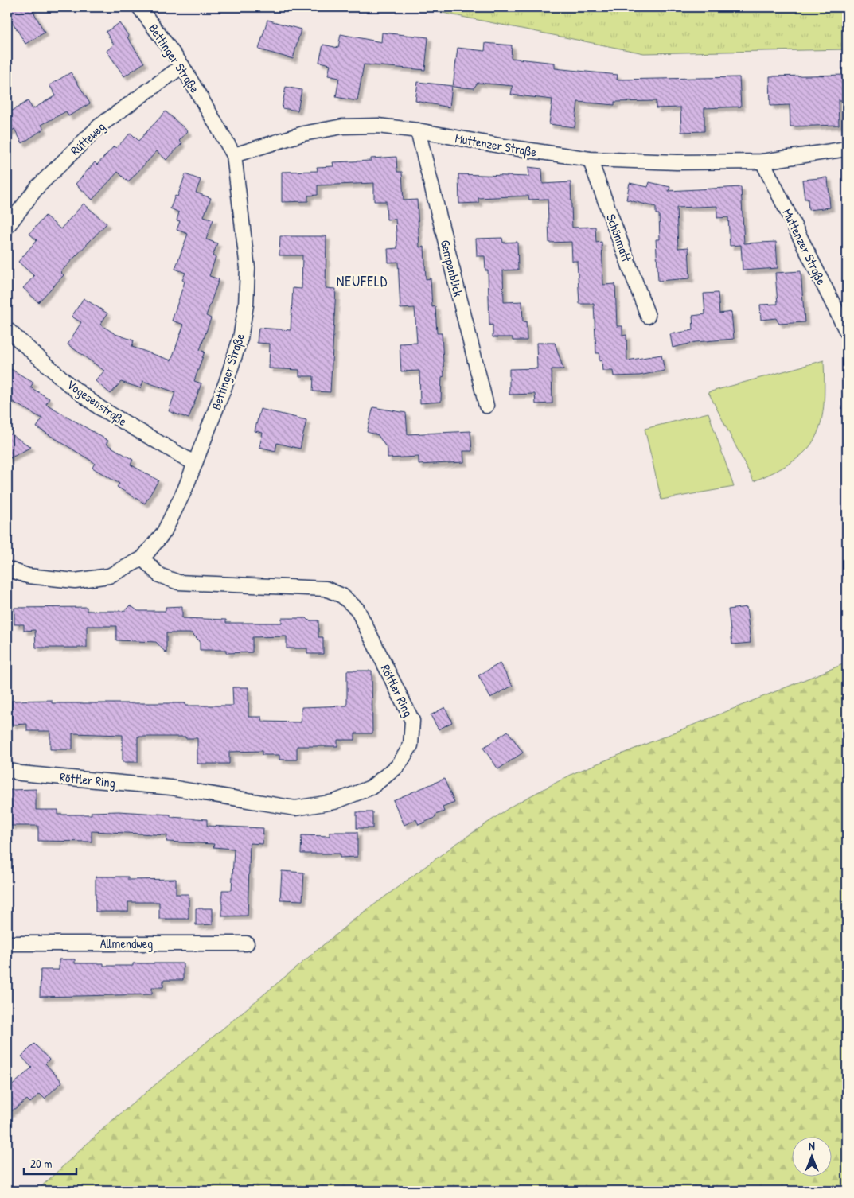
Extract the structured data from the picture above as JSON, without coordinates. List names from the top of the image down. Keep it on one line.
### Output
{"streets":{"street":["Bettinger Straße","Rütteweg","Muttenzer Straße","Schönmatt","Gempenblick","Vogesenstraße","Röttler Ring","Allmendweg"]},"crossings":[["Bettinger Straße","Rütteweg"],["Bettinger Straße","Muttenzer Straße"],["Bettinger Straße","Vogesenstraße"],["Bettinger Straße","Röttler Ring"],["Muttenzer Straße","Schönmatt"],["Muttenzer Straße","Gempenblick"]],"districts":["NEUFELD"],"scale_bar":"20 m","north":"top"}
